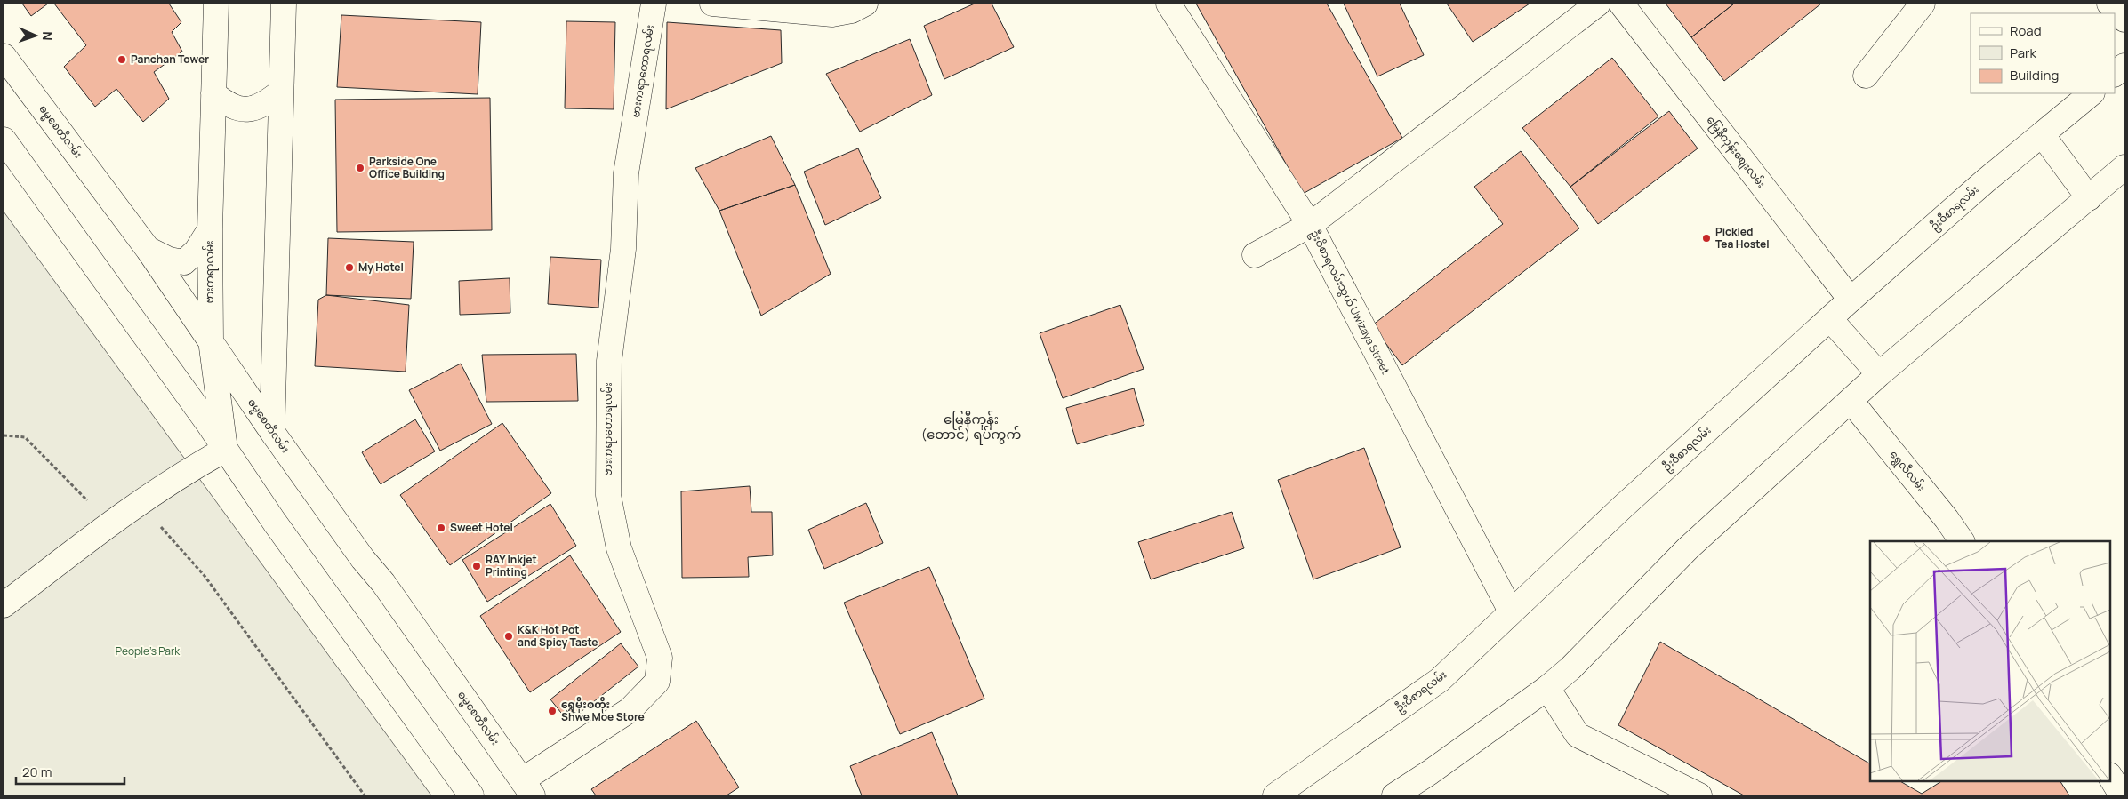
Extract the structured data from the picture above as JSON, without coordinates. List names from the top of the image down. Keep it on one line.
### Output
{"streets":{"main road":["ဗားကရာတောရလမ်း","ဓမ္မစေတီလမ်း","မြေနီကုန်းစျေးလမ်း","ဦးဝီစာရလမ်း","ဗားကရာလမ်း","ဦးဝိစာရလမ်းသွယ် Uwizaya Street","ရွှေလီလမ်း"]},"crossings":[["ဗားကရာတောရလမ်း","ဓမ္မစေတီလမ်း"],["ဓမ္မစေတီလမ်း","ဗားကရာလမ်း"],["မြေနီကုန်းစျေးလမ်း","ဦးဝီစာရလမ်း"],["ဦးဝီစာရလမ်း","ဦးဝိစာရလမ်းသွယ် Uwizaya Street"]],"districts":["မြေနီကုန်း (တောင်) ရပ်ကွက်"],"parks":["People's Park"],"places":["Panchan Tower","Parkside One Office Building","Pickled Tea Hostel","My Hotel","Sweet Hotel","RAY Inkjet Printing","K&K Hot Pot and Spicy Taste","ရွှေမိုးစတိုး Shwe Moe Store"],"legend":["Road","Park","Building"],"scale_bar":"20 m","north":"right"}
